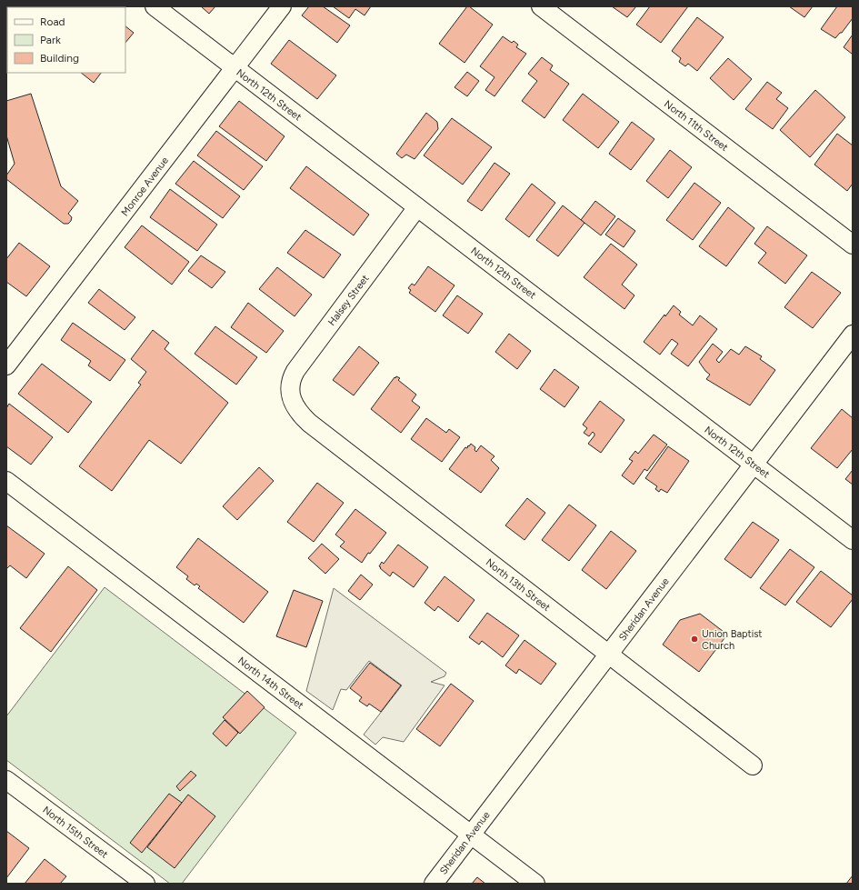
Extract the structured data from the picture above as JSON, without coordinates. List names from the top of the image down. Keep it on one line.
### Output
{"streets":{"street":["North 12th Street","North 11th Street","Monroe Avenue","Halsey Street","North 13th Street","Sheridan Avenue","North 14th Street","North 15th Street"]},"crossings":[["North 12th Street","Monroe Avenue"],["North 12th Street","Halsey Street"],["North 12th Street","Sheridan Avenue"],["Halsey Street","North 13th Street"],["North 13th Street","Sheridan Avenue"],["Sheridan Avenue","North 14th Street"]],"places":["Union Baptist Church"],"legend":["Road","Park","Building"]}
